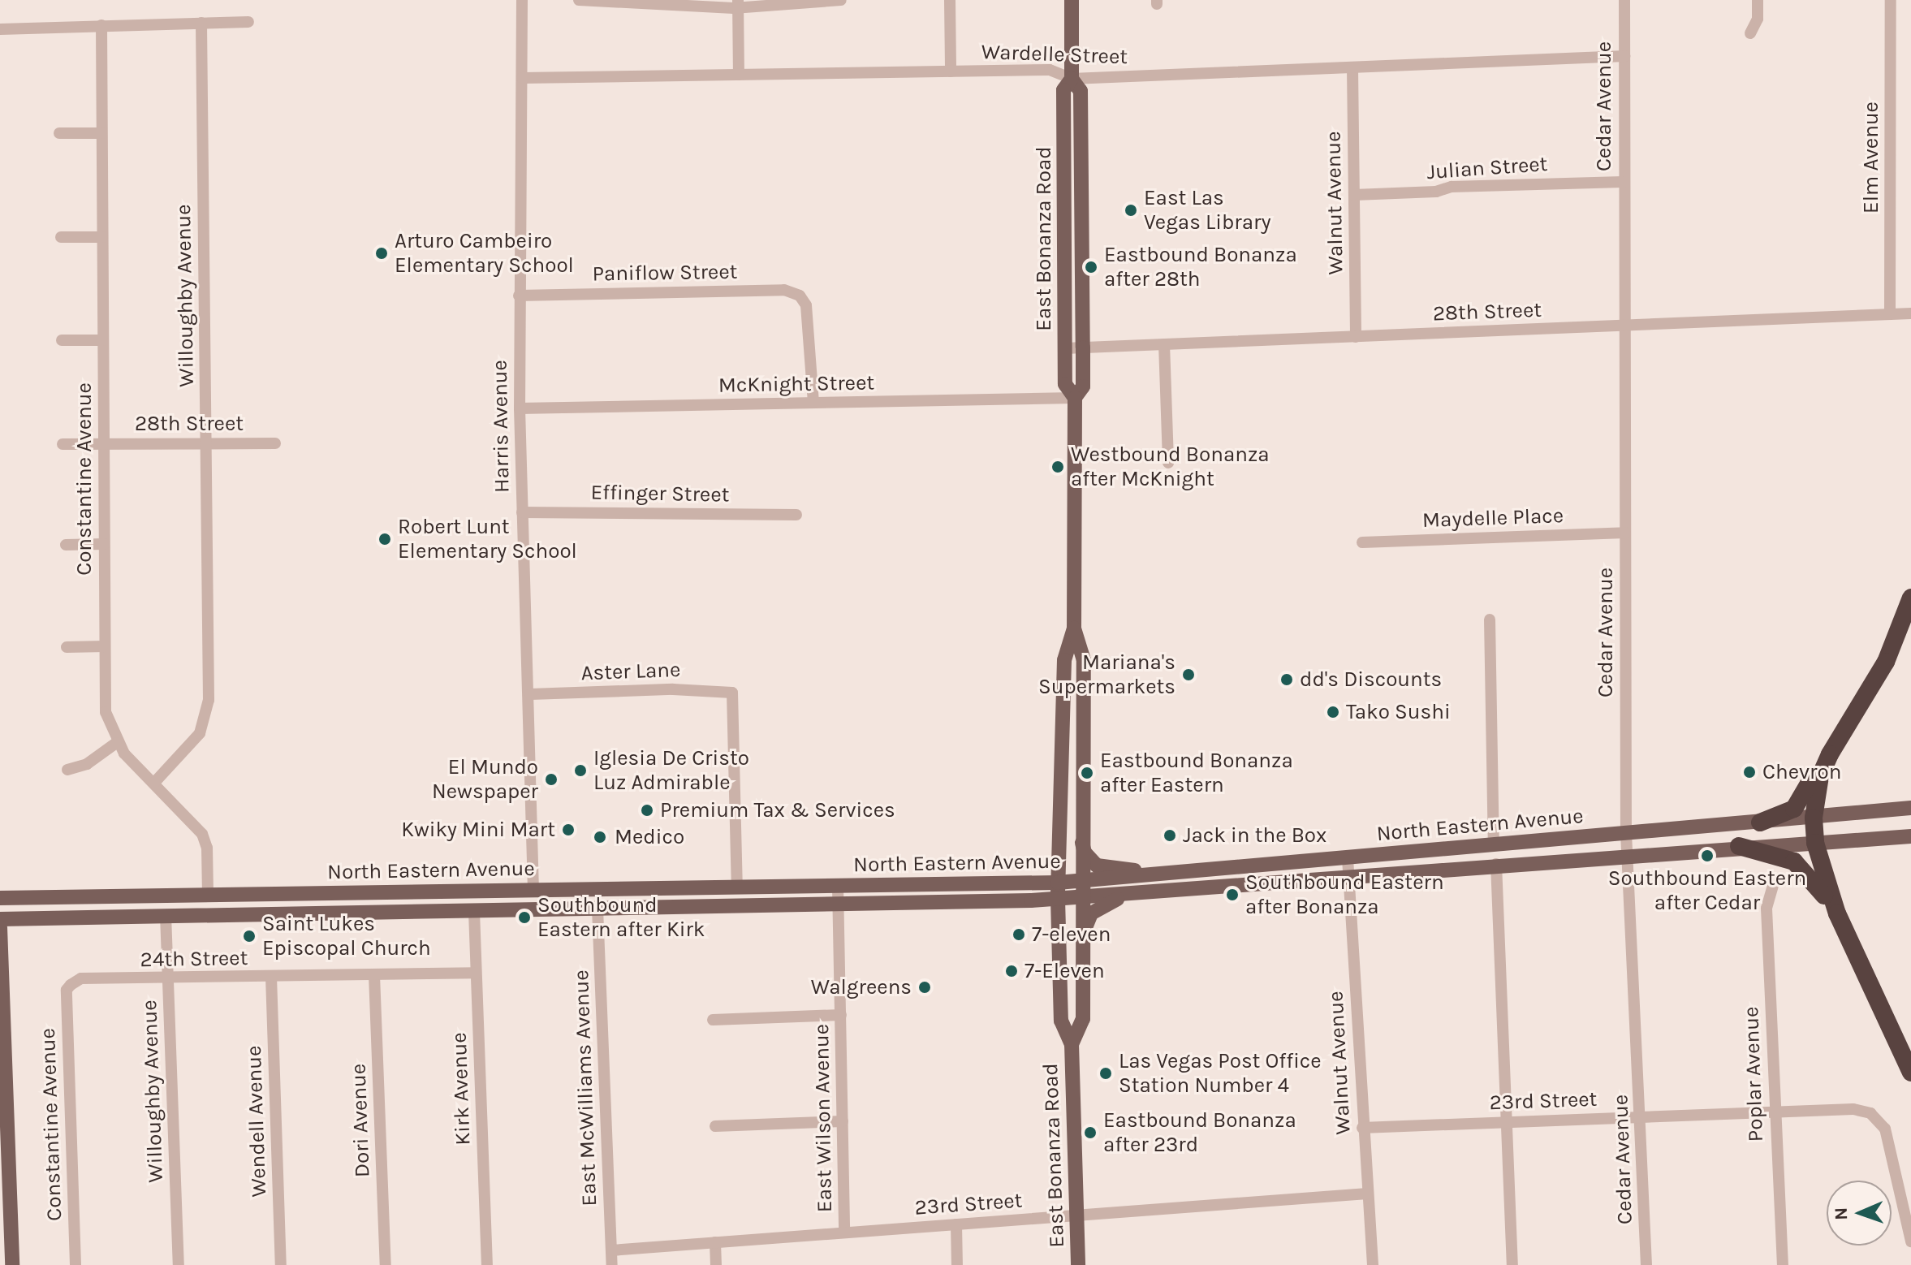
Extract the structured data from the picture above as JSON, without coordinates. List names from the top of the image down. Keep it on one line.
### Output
{"streets":{"main road":["East Bonanza Road","North Eastern Avenue"],"street":["Wardelle Street","Cedar Avenue","Elm Avenue","Julian Street","Walnut Avenue","Paniflow Street","Willoughby Avenue","28th Street","McKnight Street","Harris Avenue","Constantine Avenue","Effinger Street","Maydelle Place","Aster Lane","24th Street","Poplar Avenue","East McWilliams Avenue","Kirk Avenue","23rd Street","East Wilson Avenue","Dori Avenue","Wendell Avenue"]},"crossings":[["Wardelle Street","Cedar Avenue"],["Wardelle Street","Walnut Avenue"],["Wardelle Street","East Bonanza Road"],["Wardelle Street","Harris Avenue"],["Cedar Avenue","Julian Street"],["Cedar Avenue","28th Street"],["Cedar Avenue","Maydelle Place"],["Cedar Avenue","North Eastern Avenue"],["Cedar Avenue","23rd Street"],["Elm Avenue","28th Street"],["Julian Street","Walnut Avenue"],["Walnut Avenue","28th Street"],["Walnut Avenue","North Eastern Avenue"],["Walnut Avenue","23rd Street"],["East Bonanza Road","28th Street"],["East Bonanza Road","McKnight Street"],["East Bonanza Road","North Eastern Avenue"],["East Bonanza Road","23rd Street"],["Paniflow Street","McKnight Street"],["Paniflow Street","Harris Avenue"],["Willoughby Avenue","28th Street"],["Willoughby Avenue","Constantine Avenue"],["Willoughby Avenue","North Eastern Avenue"],["Willoughby Avenue","24th Street"],["28th Street","Constantine Avenue"],["McKnight Street","Harris Avenue"],["Harris Avenue","Effinger Street"],["Harris Avenue","Aster Lane"],["Harris Avenue","North Eastern Avenue"],["Constantine Avenue","North Eastern Avenue"],["Constantine Avenue","24th Street"],["Aster Lane","North Eastern Avenue"],["North Eastern Avenue","East McWilliams Avenue"],["North Eastern Avenue","Kirk Avenue"],["North Eastern Avenue","East Wilson Avenue"],["24th Street","Kirk Avenue"],["24th Street","Dori Avenue"],["24th Street","Wendell Avenue"],["Poplar Avenue","23rd Street"],["East McWilliams Avenue","23rd Street"],["23rd Street","East Wilson Avenue"]],"places":["East Las Vegas Library","Arturo Cambeiro Elementary School","Eastbound Bonanza after 28th","Westbound Bonanza after McKnight","Robert Lunt Elementary School","Mariana's Supermarkets","dd's Discounts","Tako Sushi","Iglesia De Cristo Luz Admirable","Chevron","Eastbound Bonanza after Eastern","El Mundo Newspaper","Premium Tax & Services","Kwiky Mini Mart","Jack in the Box","Medico","Southbound Eastern after Cedar","Southbound Eastern after Bonanza","Southbound Eastern after Kirk","7-eleven","Saint Lukes Episcopal Church","7-Eleven","Walgreens","Las Vegas Post Office Station Number 4","Eastbound Bonanza after 23rd"],"north":"left"}
